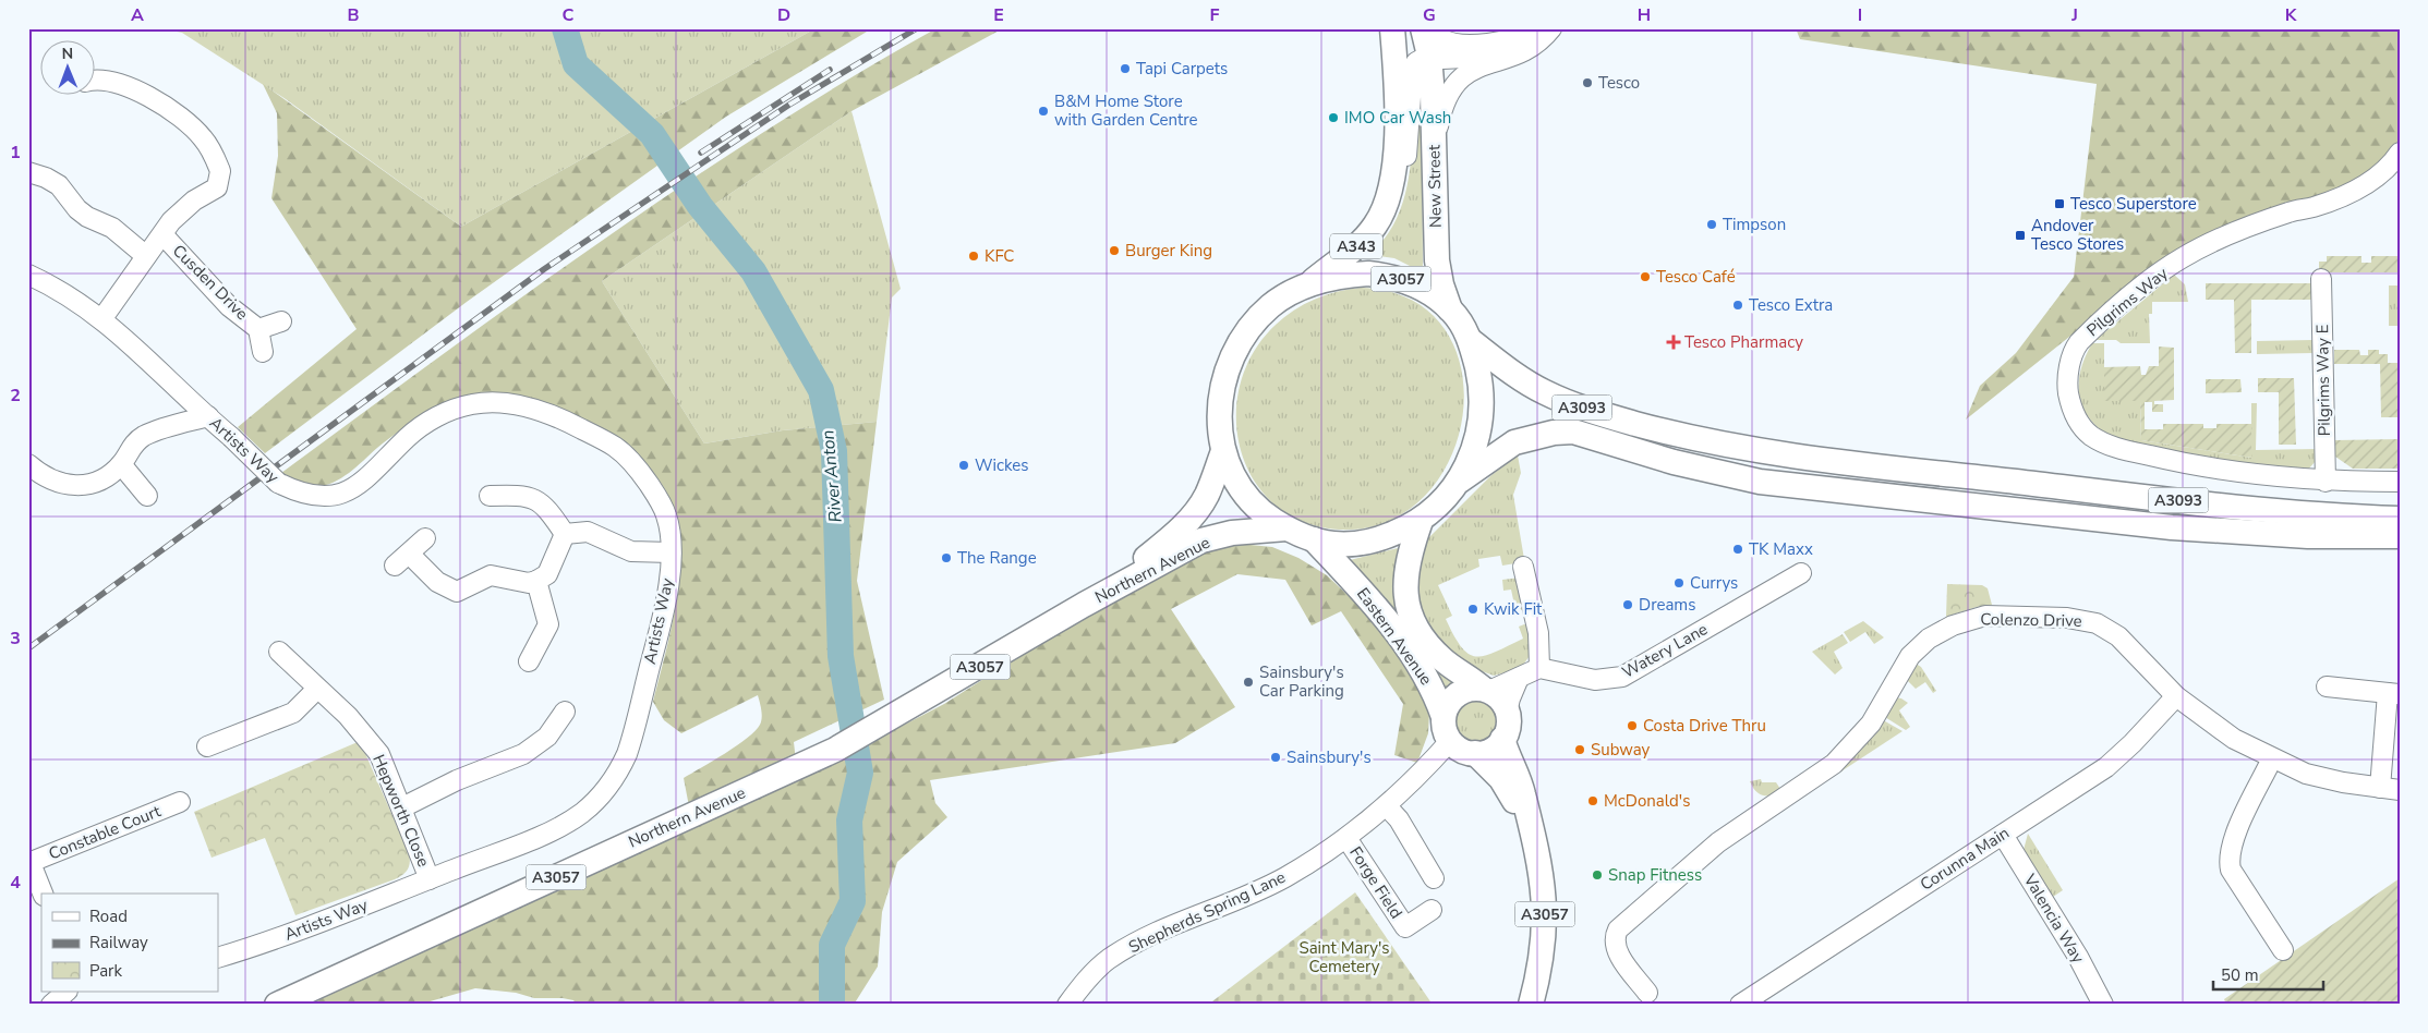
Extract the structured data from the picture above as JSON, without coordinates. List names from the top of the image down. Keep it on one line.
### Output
{"streets":{"main road":["New Street","A343","A3057","A3093","Northern Avenue","Eastern Avenue"],"street":["Cusden Drive","Pilgrims Way","Pilgrims Way E","Artists Way","Colenzo Drive","Watery Lane","Hepworth Close","Constable Court","Corunna Main","Forge Field","Shepherds Spring Lane","Valencia Way"]},"crossings":[["New Street","A3057"],["A343","A3057"],["A3057","A3093"],["A3057","Northern Avenue"],["A3057","Eastern Avenue"],["A3057","Shepherds Spring Lane"],["Cusden Drive","Artists Way"],["Pilgrims Way","Pilgrims Way E"],["Artists Way","Hepworth Close"],["Colenzo Drive","Corunna Main"],["Eastern Avenue","Shepherds Spring Lane"],["Corunna Main","Valencia Way"],["Forge Field","Shepherds Spring Lane"]],"water":["River Anton"],"parks":["Saint Mary's Cemetery"],"places":{"other":["Tapi Carpets","Tesco","B&M Home Store with Garden Centre","IMO Car Wash","Timpson","Burger King","KFC","Tesco Café","Tesco Extra","Wickes","TK Maxx","The Range","Currys","Dreams","Kwik Fit","Sainsbury's Car Parking","Costa Drive Thru","Subway","Sainsbury's","McDonald's","Snap Fitness"],"transit":["Tesco Superstore","Andover Tesco Stores"],"health":["Tesco Pharmacy"]},"legend":["Road","Railway","Park"],"scale_bar":"50 m","north":"top","grid":{"columns":["A","B","C","D","E","F","G","H","I","J","K"],"rows":["1","2","3","4"]}}
